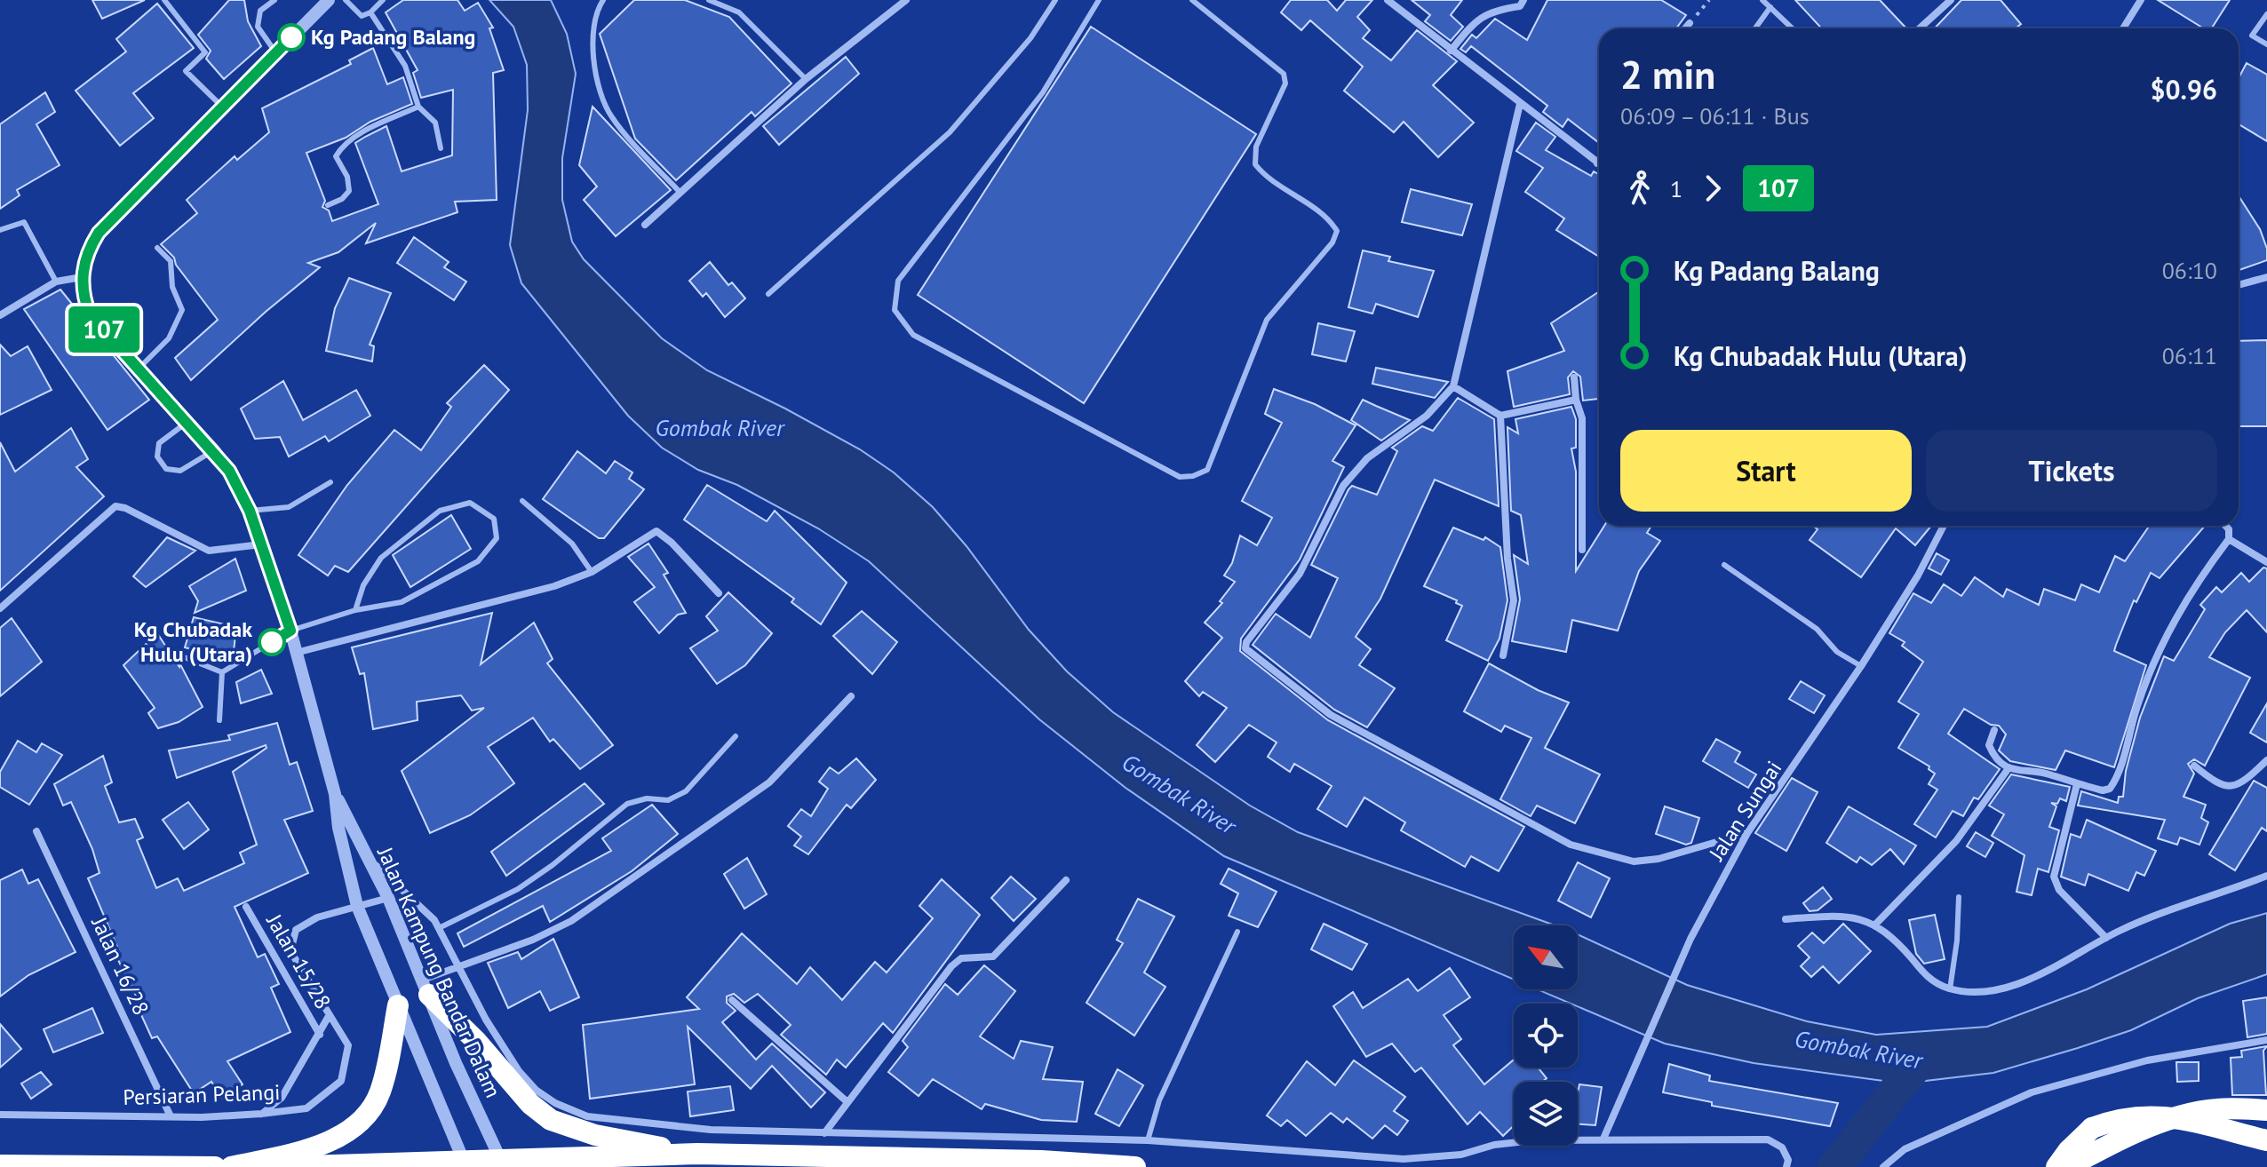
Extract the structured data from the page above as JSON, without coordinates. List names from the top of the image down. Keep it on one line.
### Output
{"streets":{"street":["Jalan Sungai","Jalan 15/28","Jalan 16/28","Jalan Kampung Bandar Dalam","Persiaran Pelangi"]},"crossings":[["Jalan 16/28","Persiaran Pelangi"],["Jalan Kampung Bandar Dalam","Persiaran Pelangi"]],"water":["Gombak River"],"places":["Kg Padang Balang","Kg Chubadak Hulu (Utara)"],"lines":["bus line 107"],"north":"top left","page":{"on_map":"107","heading":["2 min","06:09 – 06:11 · Bus","$0.96"],"legs":["1","107"],"list":[{"name":"Kg Padang Balang","value":"06:10"},{"name":"Kg Chubadak Hulu (Utara)","value":"06:11"}],"buttons":["Start","Tickets"]}}
